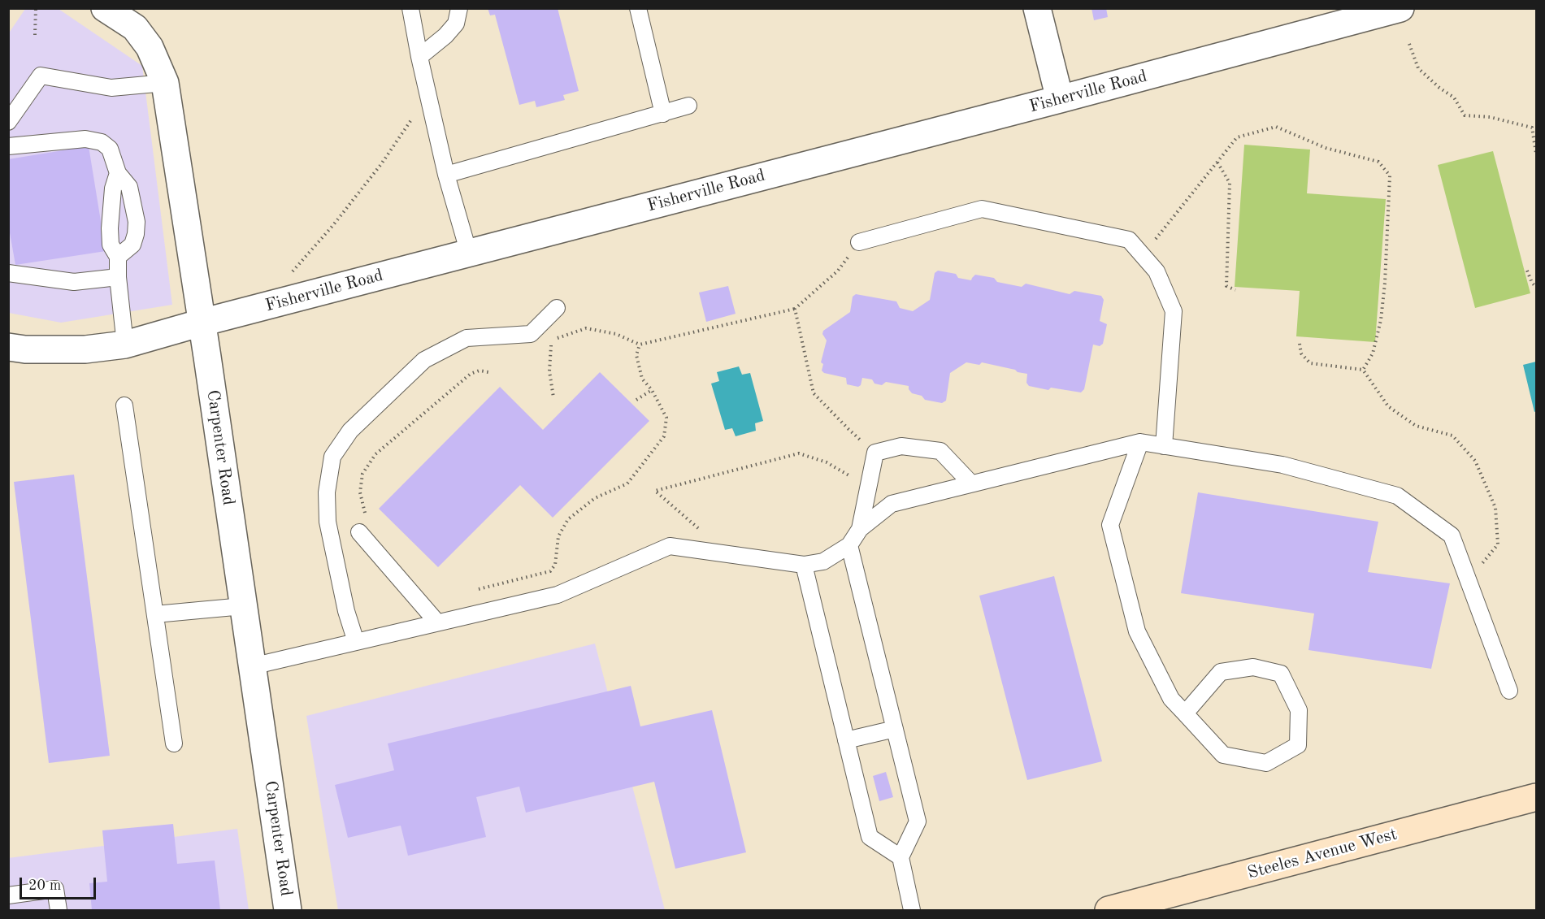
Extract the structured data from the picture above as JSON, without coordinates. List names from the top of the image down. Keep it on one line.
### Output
{"streets":{"main road":["Steeles Avenue West"],"street":["Fisherville Road","Carpenter Road"]},"crossings":[["Fisherville Road","Carpenter Road"]],"scale_bar":"20 m"}
